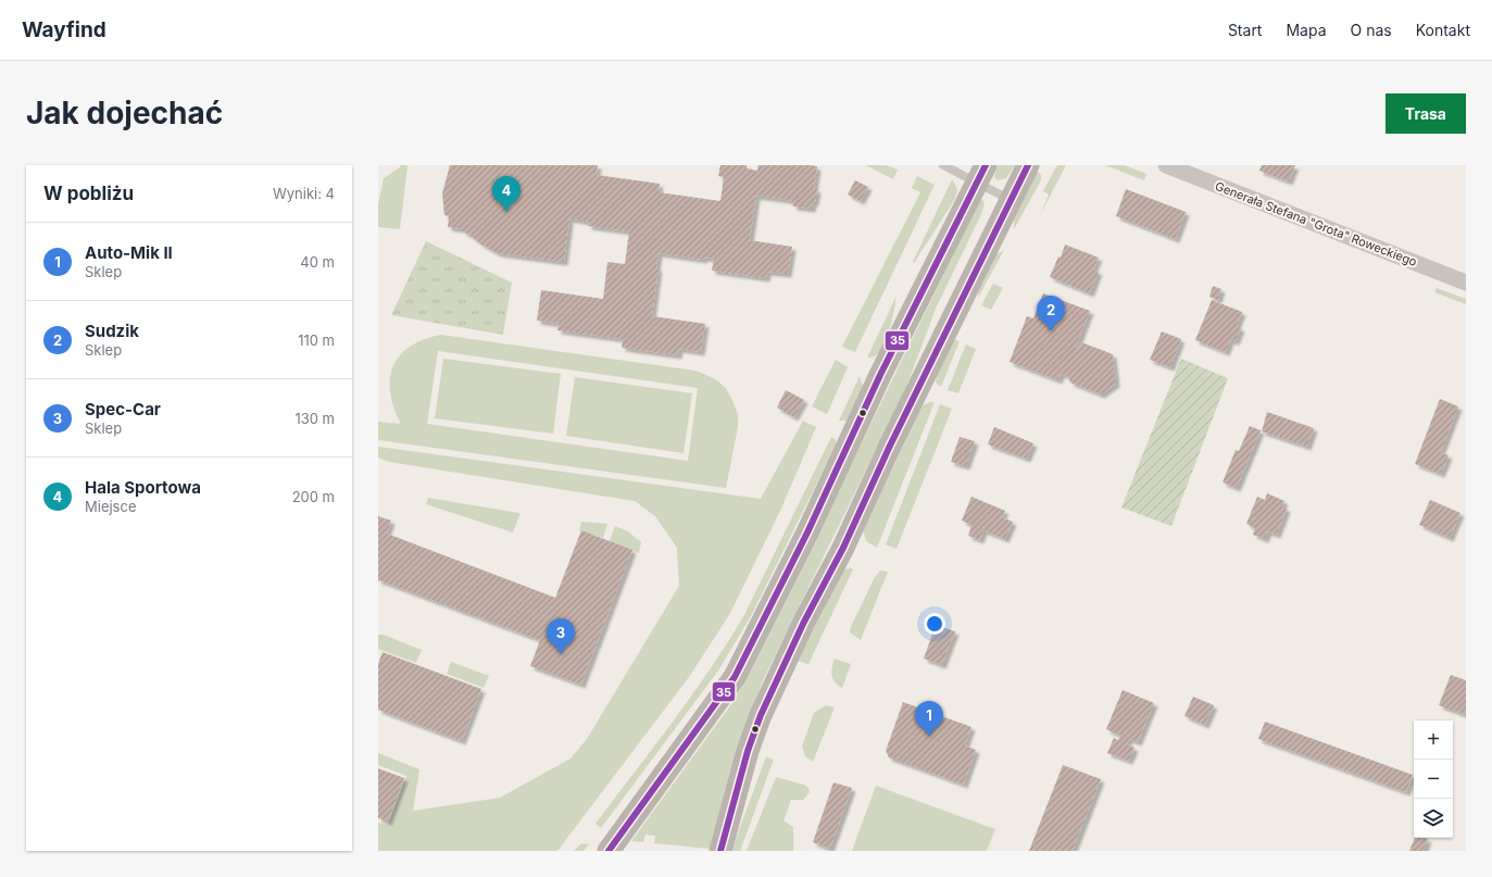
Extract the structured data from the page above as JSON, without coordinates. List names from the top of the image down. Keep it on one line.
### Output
{"streets":{"street":["Generała Stefana \"Grota\" Roweckiego"]},"lines":["transit line 35"],"page":{"header":"Wayfind","nav":["Start","Mapa","O nas","Kontakt"],"buttons":"Trasa","title":"Jak dojechać","heading":["W pobliżu","Wyniki: 4"],"pins":["4","2","3","1"],"list":[{"mark":"1","name":"Auto-Mik II","note":"Sklep","value":"40 m"},{"mark":"2","name":"Sudzik","note":"Sklep","value":"110 m"},{"mark":"3","name":"Spec-Car","note":"Sklep","value":"130 m"},{"mark":"4","name":"Hala Sportowa","note":"Miejsce","value":"200 m"}],"map_buttons":["+","−"]}}
